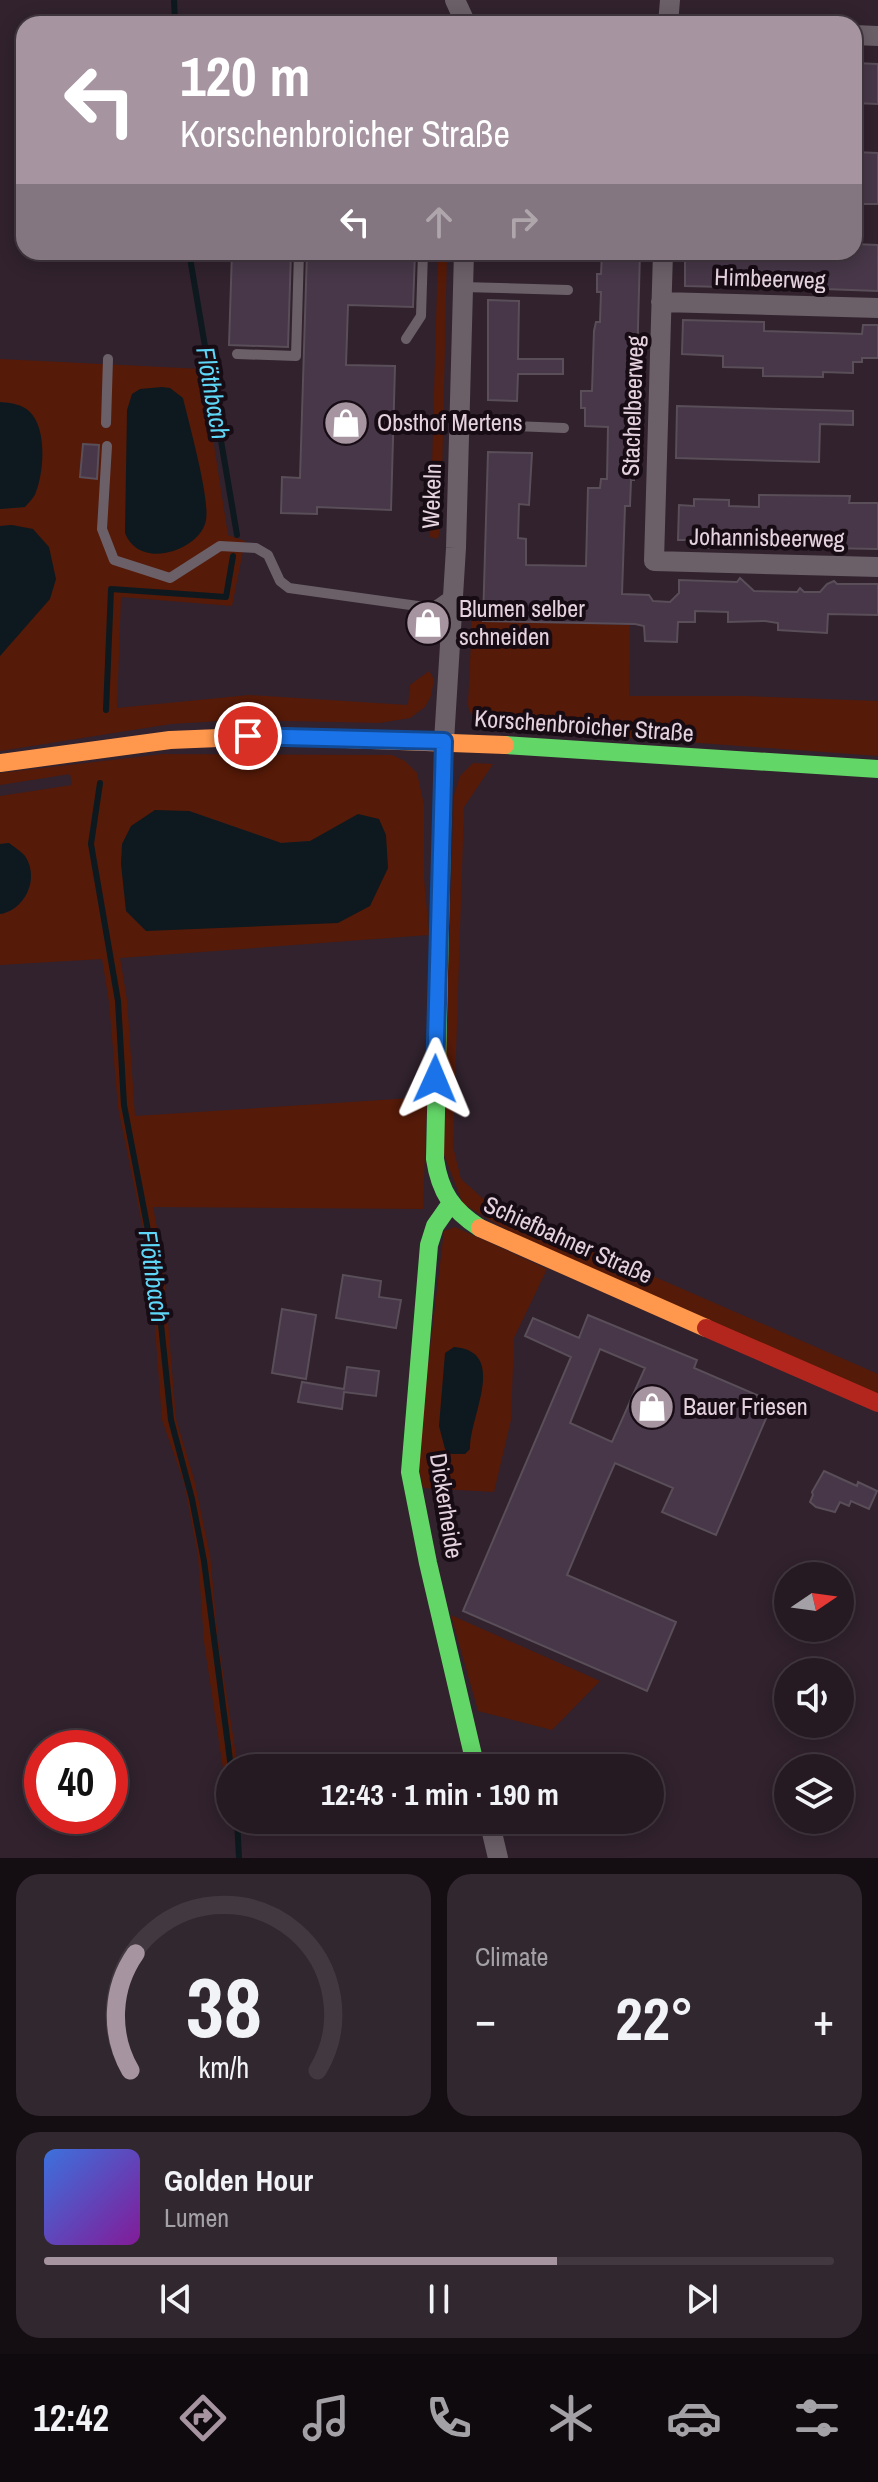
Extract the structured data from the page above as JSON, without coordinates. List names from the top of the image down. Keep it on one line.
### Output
{"streets":{"street":["Himbeerweg","Stachelbeerweg","Wekeln","Johannisbeerweg","Korschenbroicher Straße","Schiefbahner Straße","Dickerheide"]},"crossings":[["Himbeerweg","Stachelbeerweg"],["Stachelbeerweg","Johannisbeerweg"],["Wekeln","Korschenbroicher Straße"],["Wekeln","Schiefbahner Straße"],["Korschenbroicher Straße","Schiefbahner Straße"],["Schiefbahner Straße","Dickerheide"]],"water":["Flöthbach"],"places":{"shop":["Obsthof Mertens","Blumen selber schneiden","Bauer Friesen"]},"north":"right","page":{"turn":["120 m","Korschenbroicher Straße"],"limit":"40","trip":"12:43 · 1 min · 190 m","tile":"Climate","heat":["−","22°","+"],"song":["Golden Hour","Lumen"],"tabs":"12:42","gauge":["38","km/h"]}}
